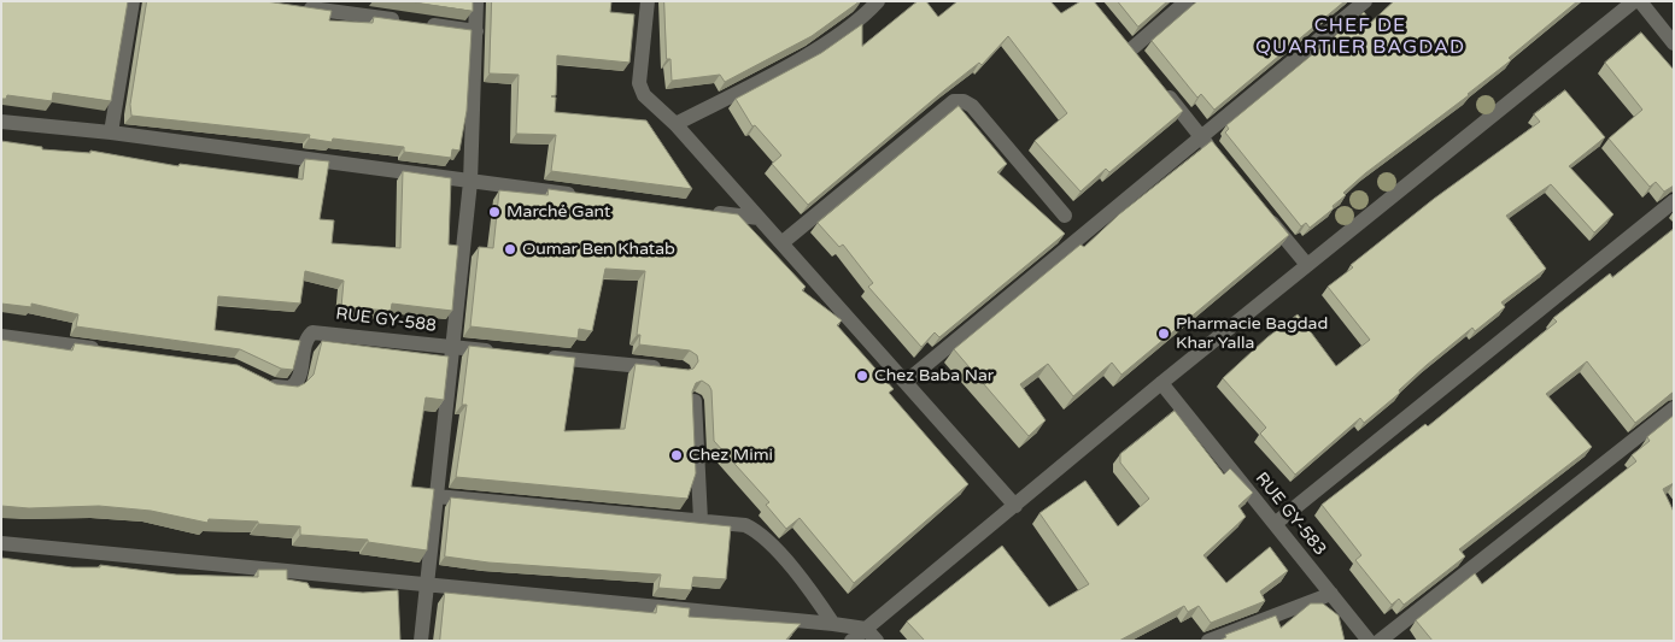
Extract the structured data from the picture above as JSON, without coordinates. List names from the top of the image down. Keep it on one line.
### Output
{"streets":{"street":["RUE GY-588","RUE GY-583"]},"districts":["CHEF DE QUARTIER BAGDAD"],"places":["Marché Gant","Oumar Ben Khatab","Pharmacie Bagdad Khar Yalla","Chez Baba Nar","Chez Mimi"]}
